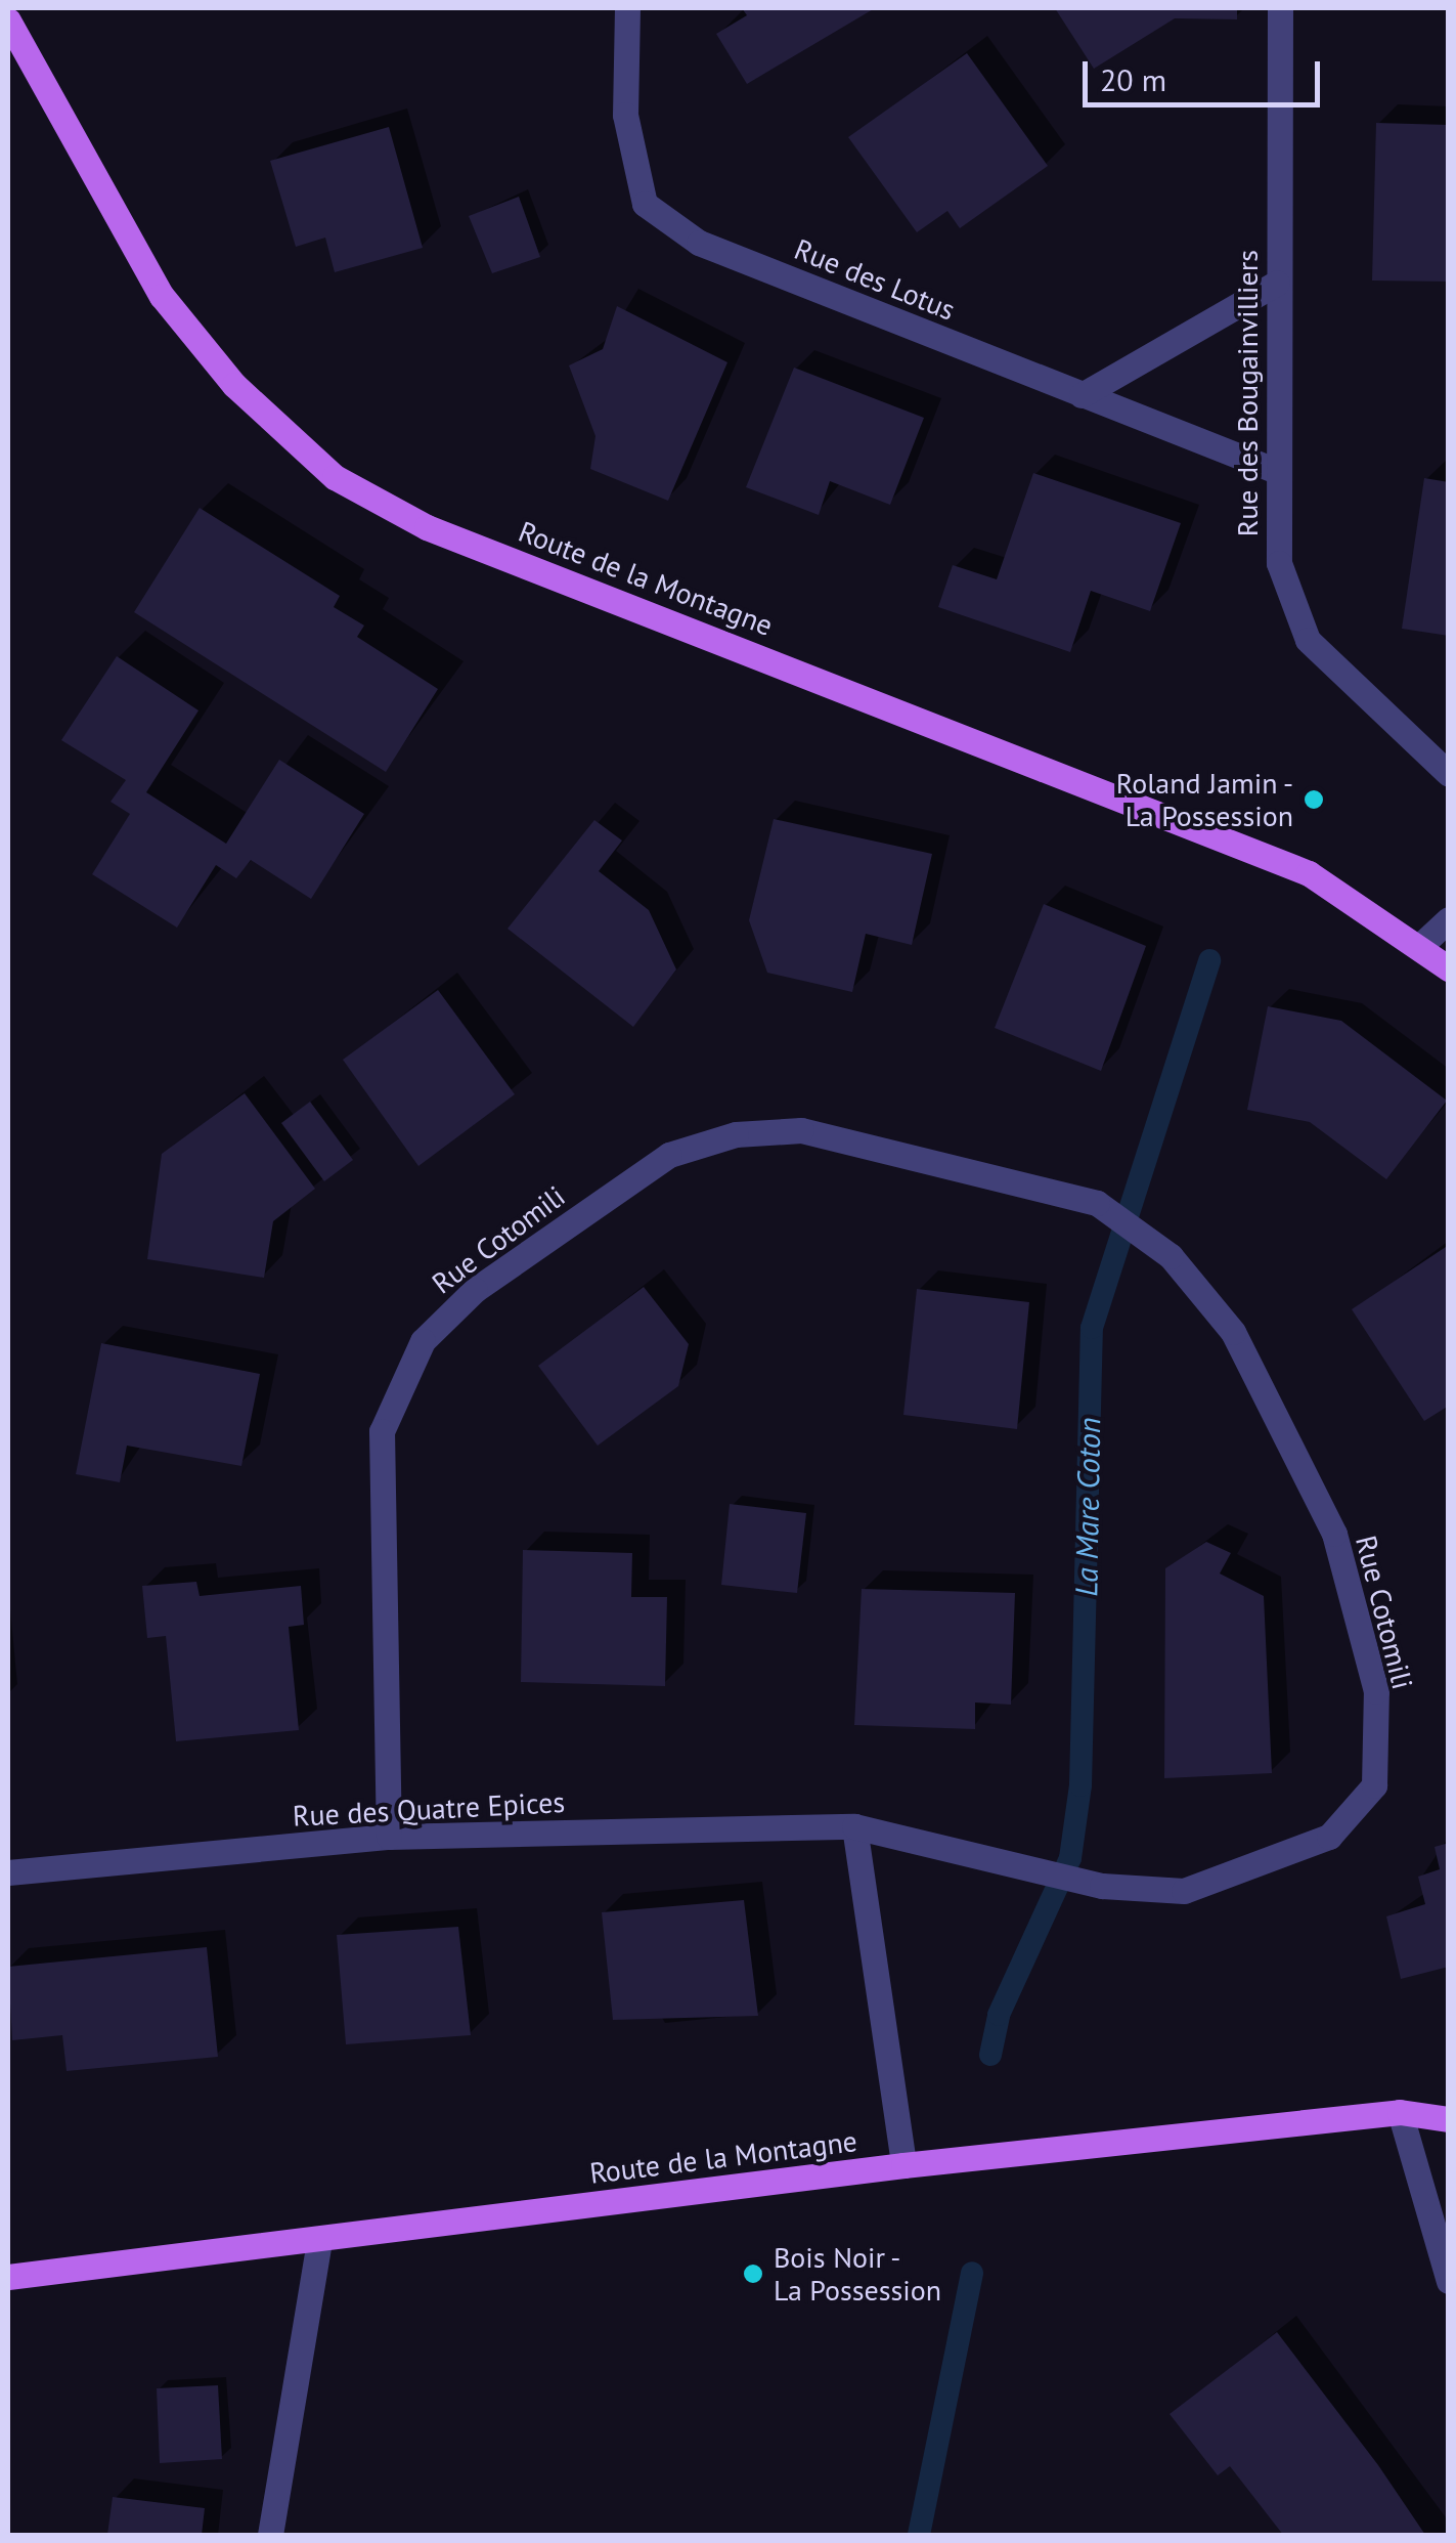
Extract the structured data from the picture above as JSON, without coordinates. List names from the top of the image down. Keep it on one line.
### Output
{"streets":{"main road":["Route de la Montagne"],"street":["Rue des Lotus","Rue des Bougainvilliers","Rue Cotomili","Rue des Quatre Epices"]},"crossings":[["Rue des Lotus","Rue des Bougainvilliers"],["Rue Cotomili","Rue des Quatre Epices"]],"water":["La Mare Coton"],"places":["Roland Jamin - La Possession","Bois Noir - La Possession"],"scale_bar":"20 m"}
